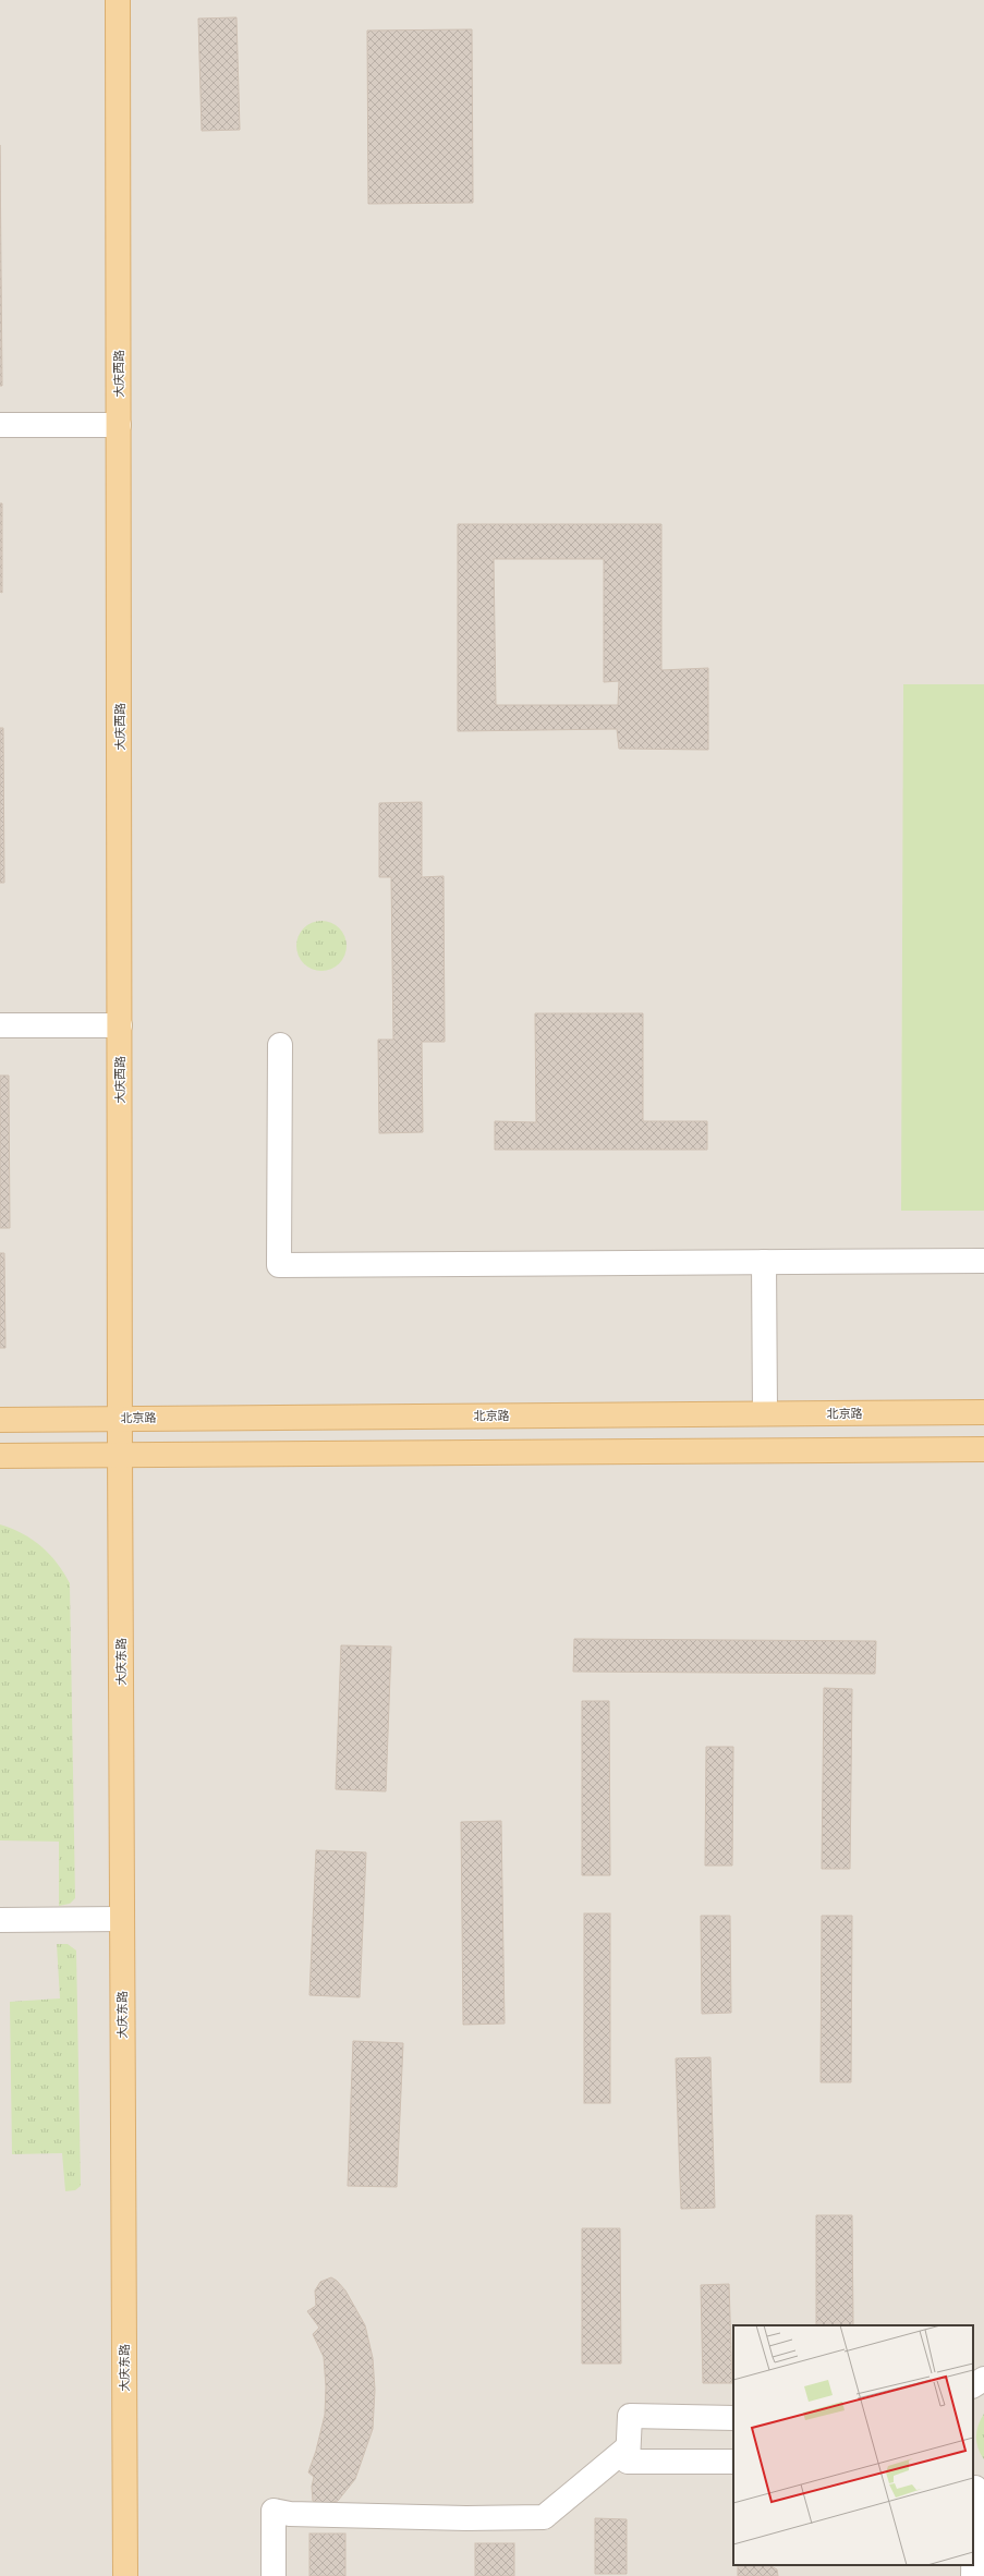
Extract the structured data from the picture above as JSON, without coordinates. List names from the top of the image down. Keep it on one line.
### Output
{"streets":{"main road":["大庆西路","北京路","大庆东路"]},"crossings":[["大庆西路","北京路"],["大庆西路","大庆东路"]]}
